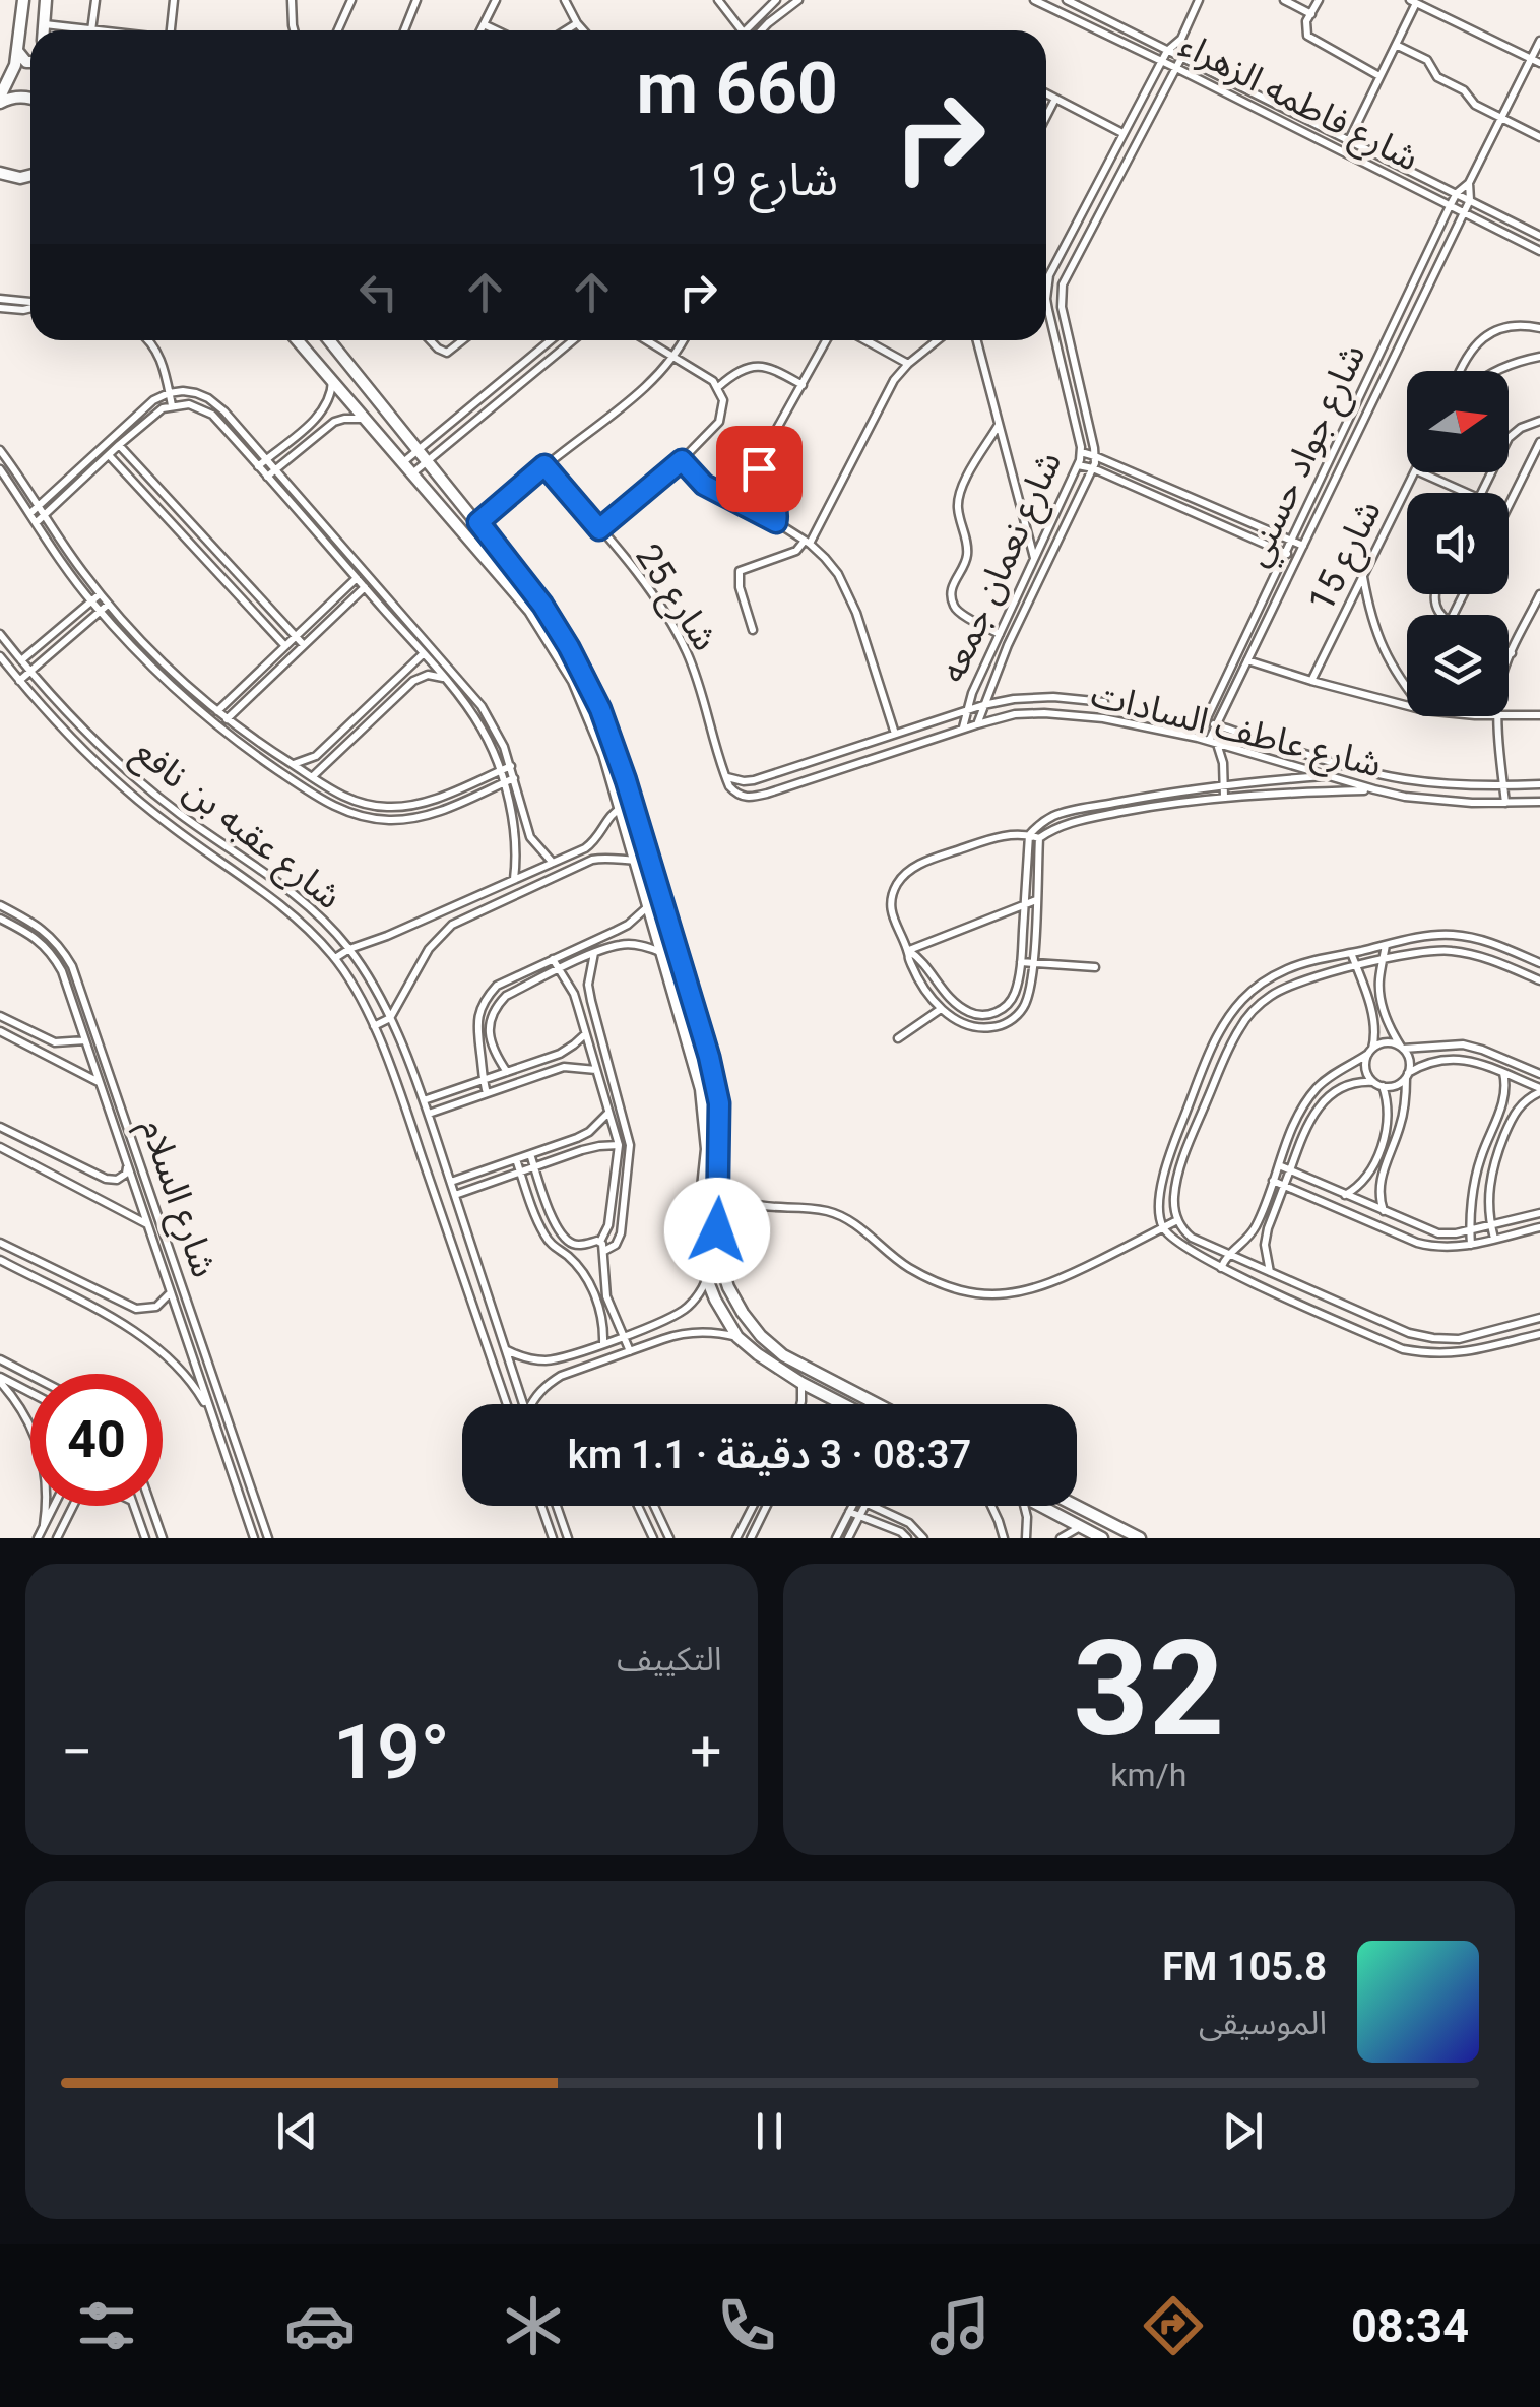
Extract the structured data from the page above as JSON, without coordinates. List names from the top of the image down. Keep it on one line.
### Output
{"streets":{"street":["شارع فاطمه الزهراء","شارع جواد حسني","شارع 15","شارع نعمان جمعه","شارع 25","شارع عاطف السادات","شارع عقبه بن نافع","شارع السلام"]},"crossings":[["شارع فاطمه الزهراء","شارع جواد حسني"],["شارع فاطمه الزهراء","شارع نعمان جمعه"],["شارع جواد حسني","شارع عاطف السادات"],["شارع نعمان جمعه","شارع عاطف السادات"],["شارع 25","شارع عاطف السادات"]],"north":"right","page":{"turn":["660 m","شارع 19"],"limit":"40","trip":"08:37 · 3 دقيقة · 1.1 km","tile":[["32","km/h"],"التكييف"],"heat":["−","19°","+"],"song":["105.8 FM","الموسيقى"],"tabs":"08:34"}}
